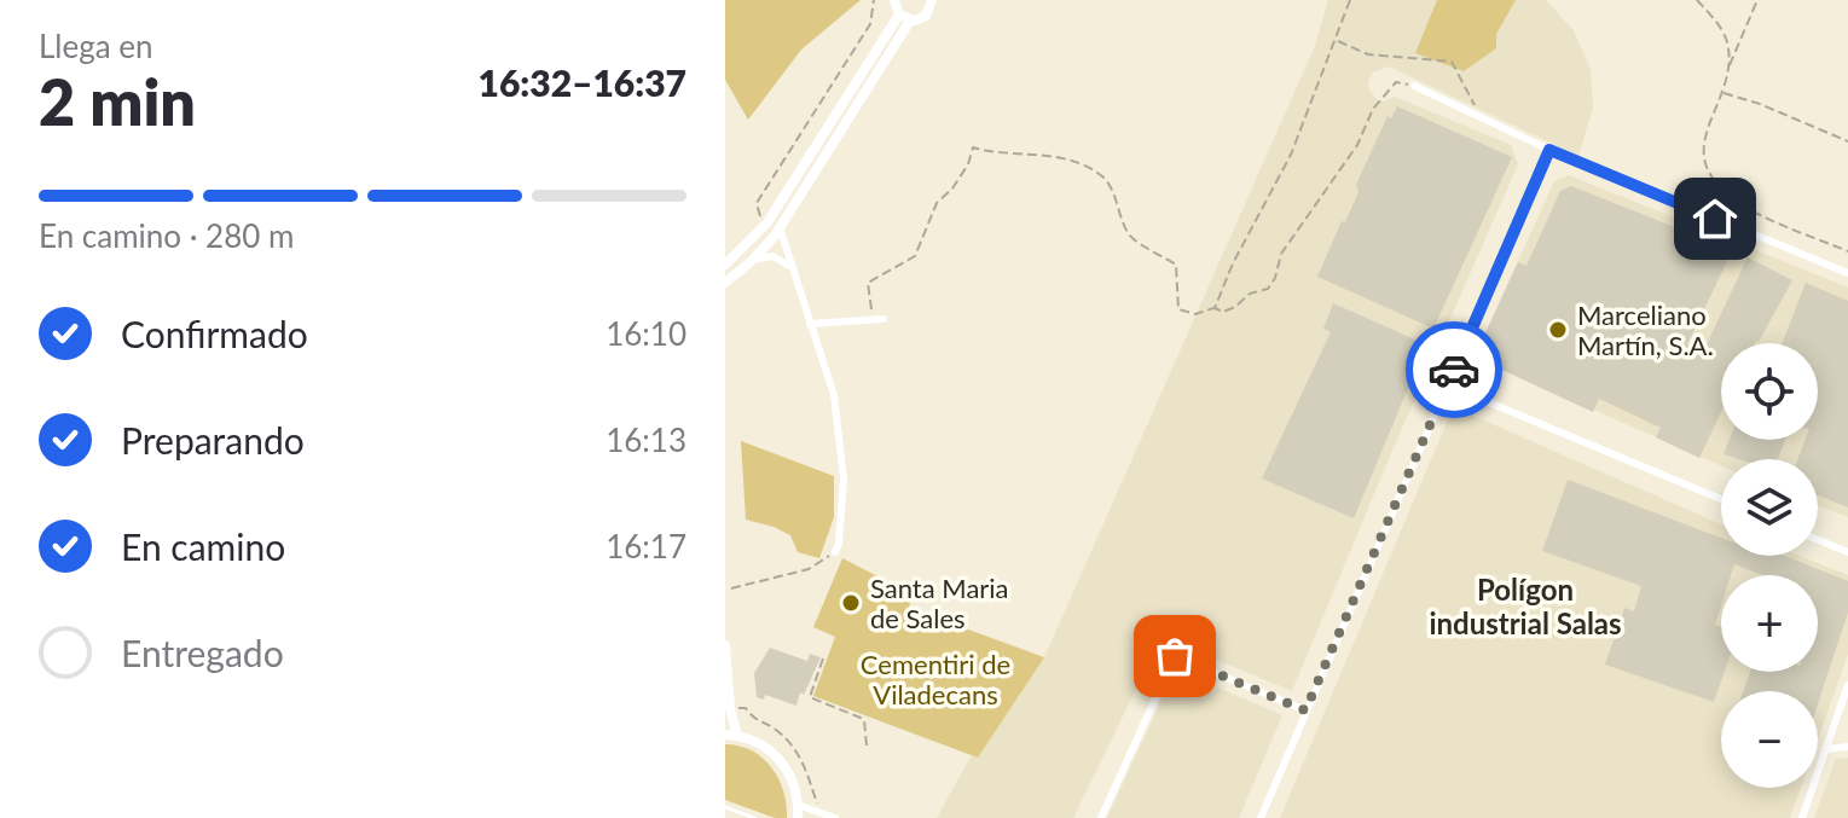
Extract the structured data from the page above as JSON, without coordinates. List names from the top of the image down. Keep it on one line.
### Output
{"districts":["Polígon industrial Salas"],"parks":["Cementiri de Viladecans"],"places":["Marceliano Martín, S.A.","Santa Maria de Sales"],"page":{"heading":["2 min","Llega en","16:32–16:37"],"bar":"En camino · 280 m","list":[["Confirmado","16:10"],["Preparando","16:13"],["En camino","16:17"],"Entregado"],"map_buttons":["+","−"]}}
